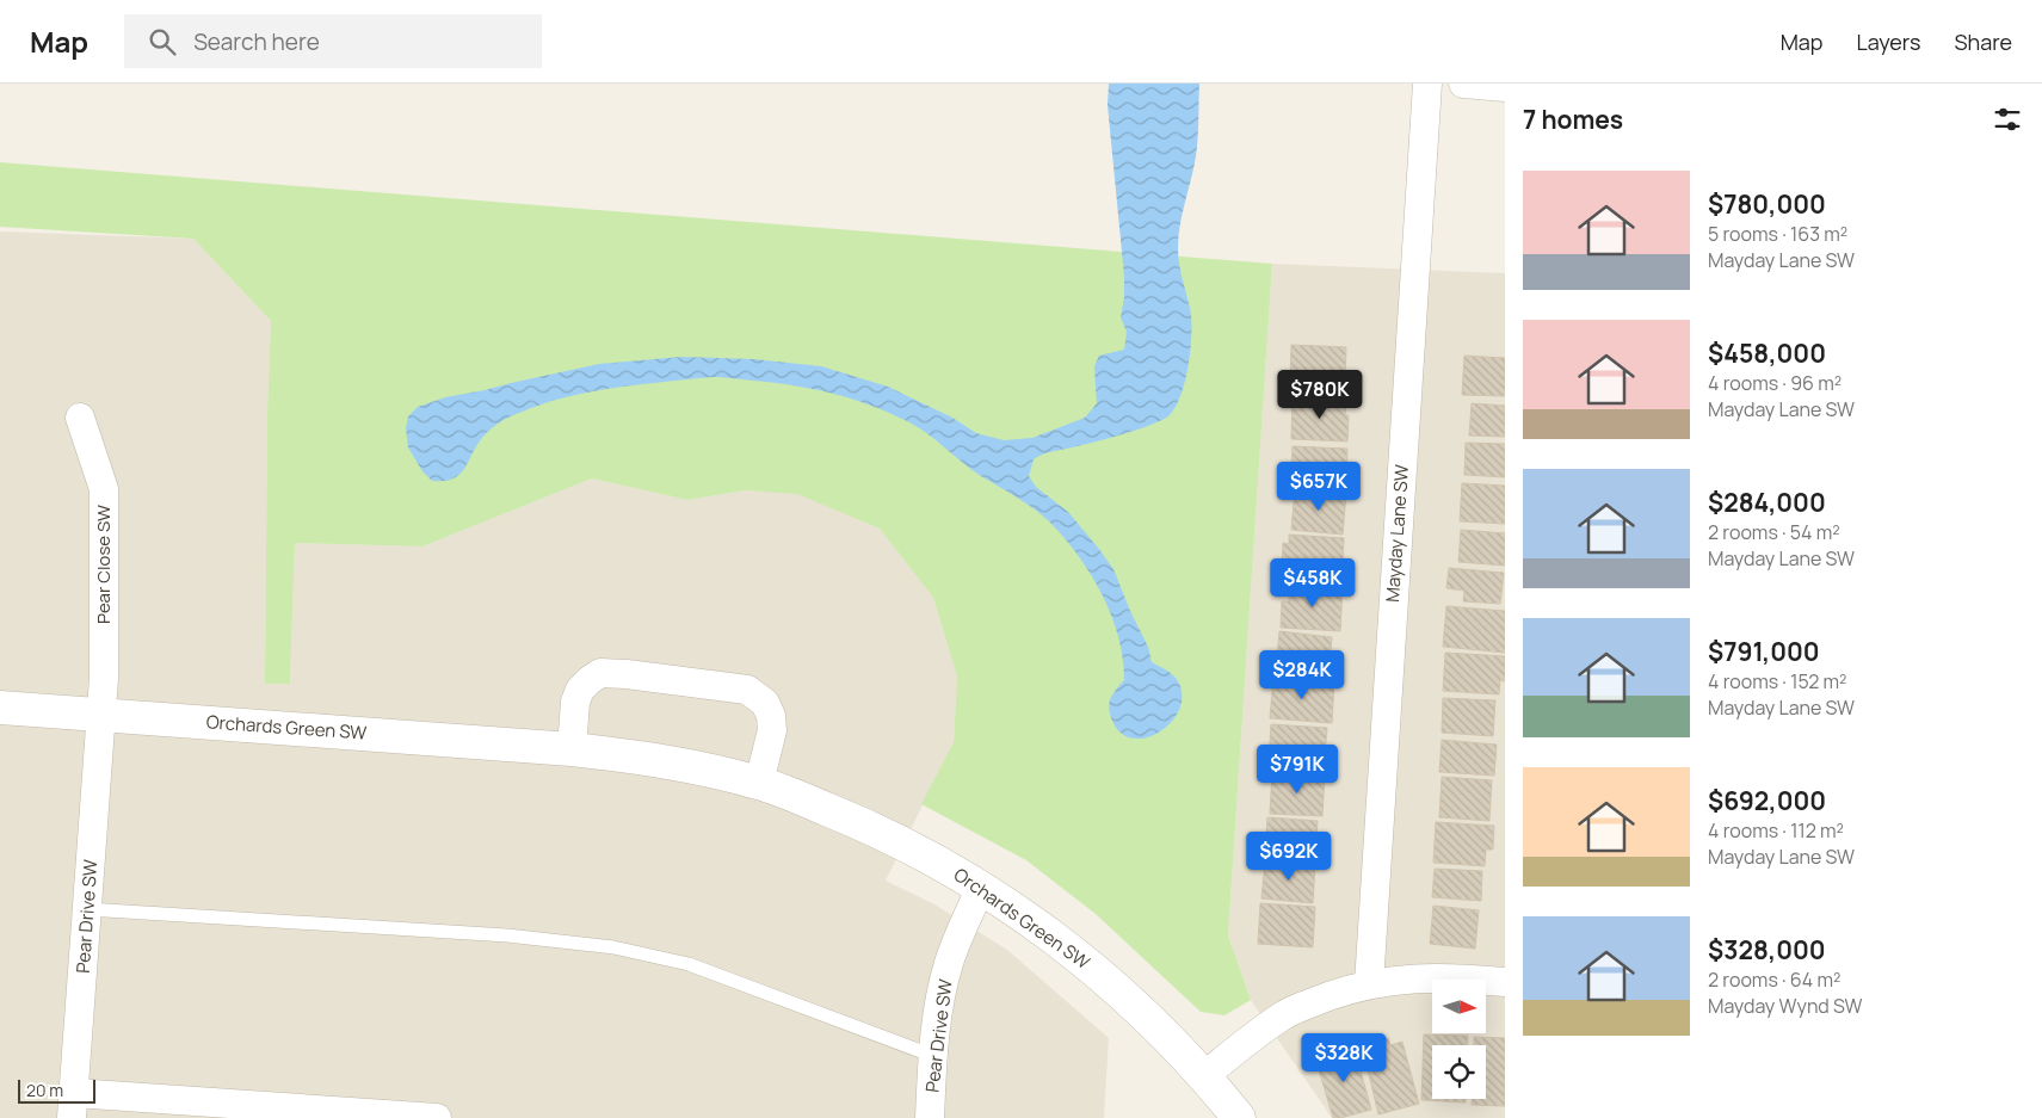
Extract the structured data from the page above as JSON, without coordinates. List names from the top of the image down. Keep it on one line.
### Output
{"streets":{"street":["Mayday Lane SW","Pear Close SW","Orchards Green SW","Pear Drive SW"]},"crossings":[["Pear Close SW","Orchards Green SW"],["Pear Close SW","Pear Drive SW"],["Orchards Green SW","Pear Drive SW"]],"scale_bar":"20 m","north":"right","page":{"header":"Map","search":"Search here","nav":["Map","Layers","Share"],"heading":"7 homes","list":[{"name":"$780,000","note":"5 rooms · 163 m² · Mayday Lane SW"},{"name":"$458,000","note":"4 rooms · 96 m² · Mayday Lane SW"},{"name":"$284,000","note":"2 rooms · 54 m² · Mayday Lane SW"},{"name":"$791,000","note":"4 rooms · 152 m² · Mayday Lane SW"},{"name":"$692,000","note":"4 rooms · 112 m² · Mayday Lane SW"},{"name":"$328,000","note":"2 rooms · 64 m² · Mayday Wynd SW"}],"price":["$780K","$657K","$458K","$284K","$791K","$692K","$328K"],"scale":"20 m"}}
